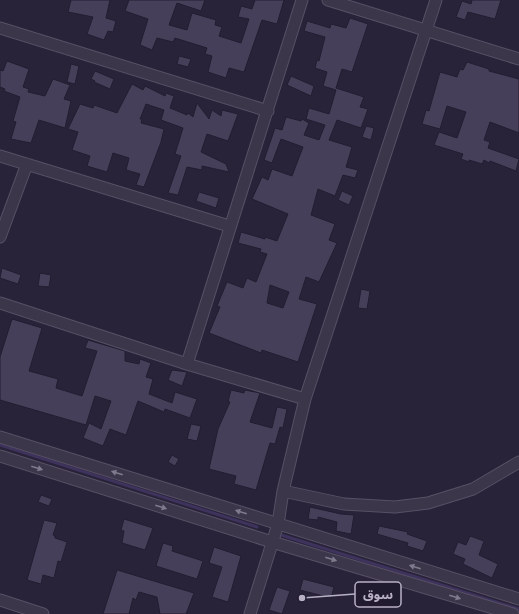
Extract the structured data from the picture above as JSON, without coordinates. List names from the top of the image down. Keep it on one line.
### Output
{"places":["سوق"]}
